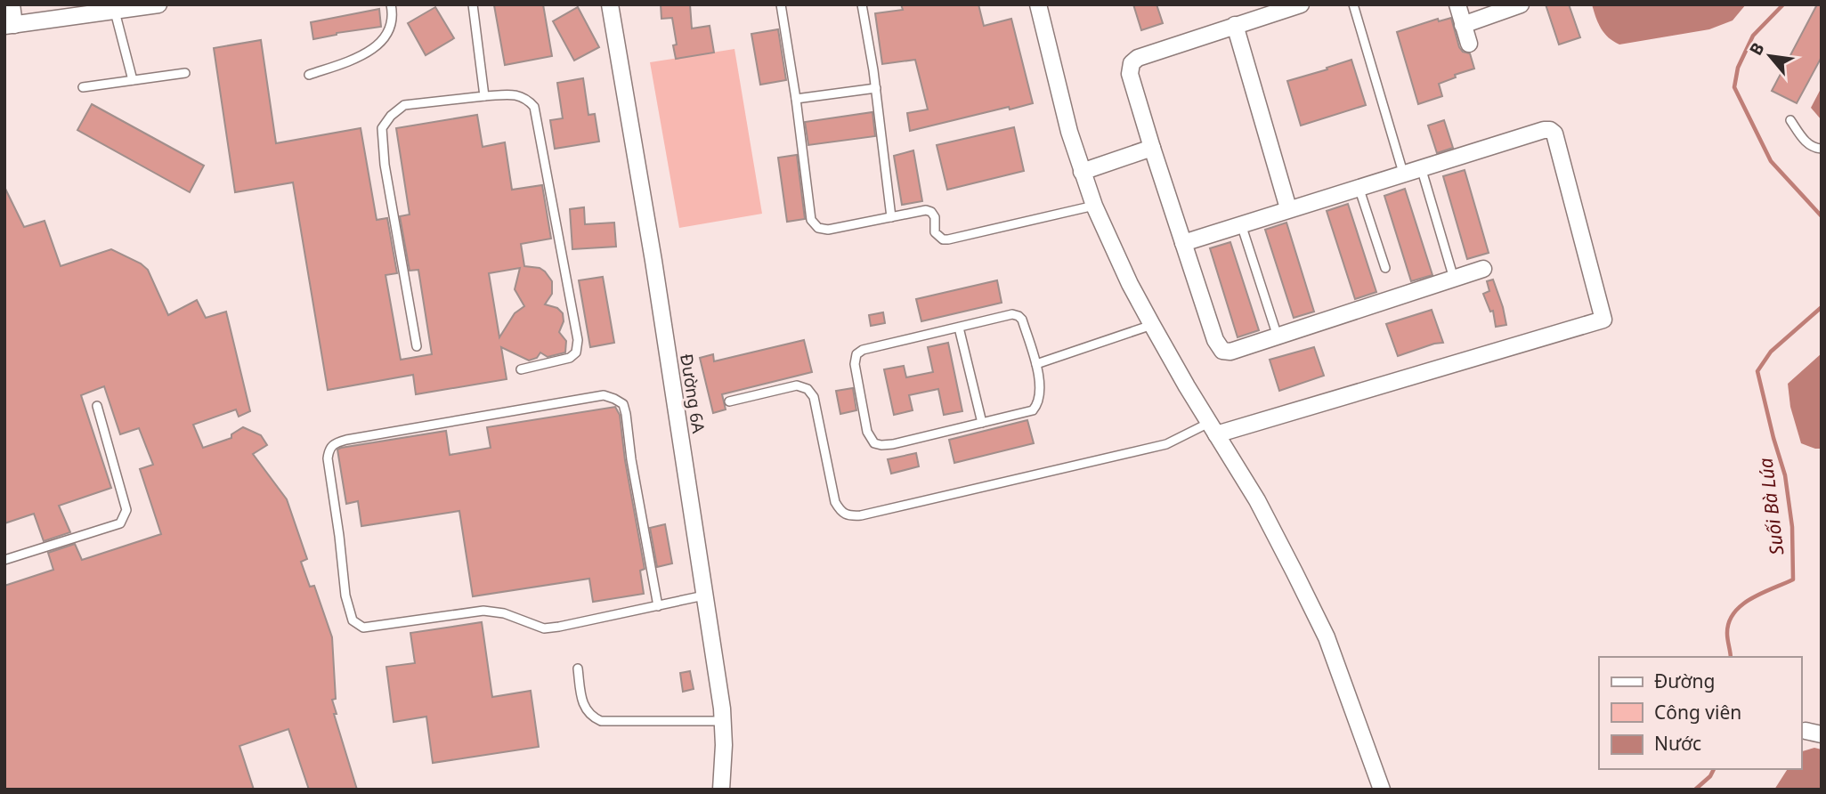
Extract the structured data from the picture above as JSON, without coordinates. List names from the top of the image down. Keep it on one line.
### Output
{"streets":{"street":["Đường 6A"]},"water":["Suối Bà Lúa"],"legend":["Đường","Công viên","Nước"],"north":"top left"}
